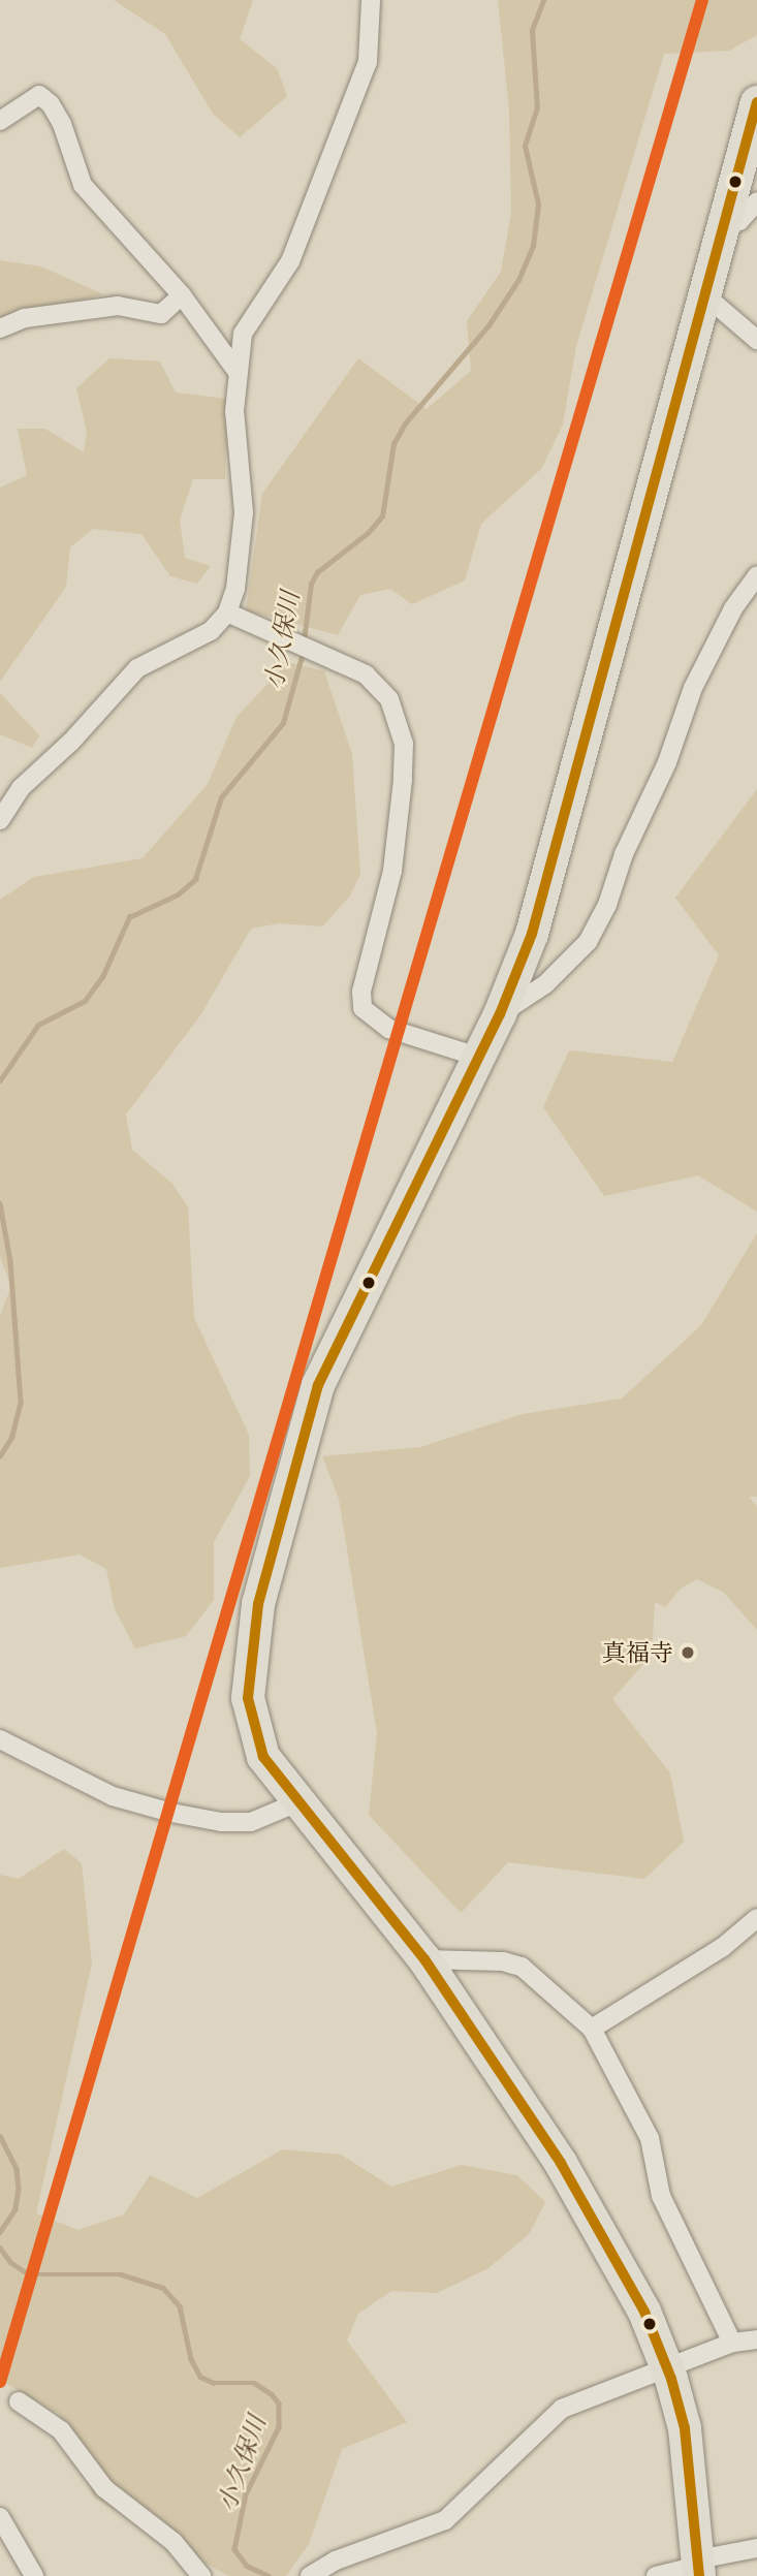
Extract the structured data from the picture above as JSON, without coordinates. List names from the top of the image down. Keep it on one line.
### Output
{"water":["小久保川"],"places":["真福寺"]}
